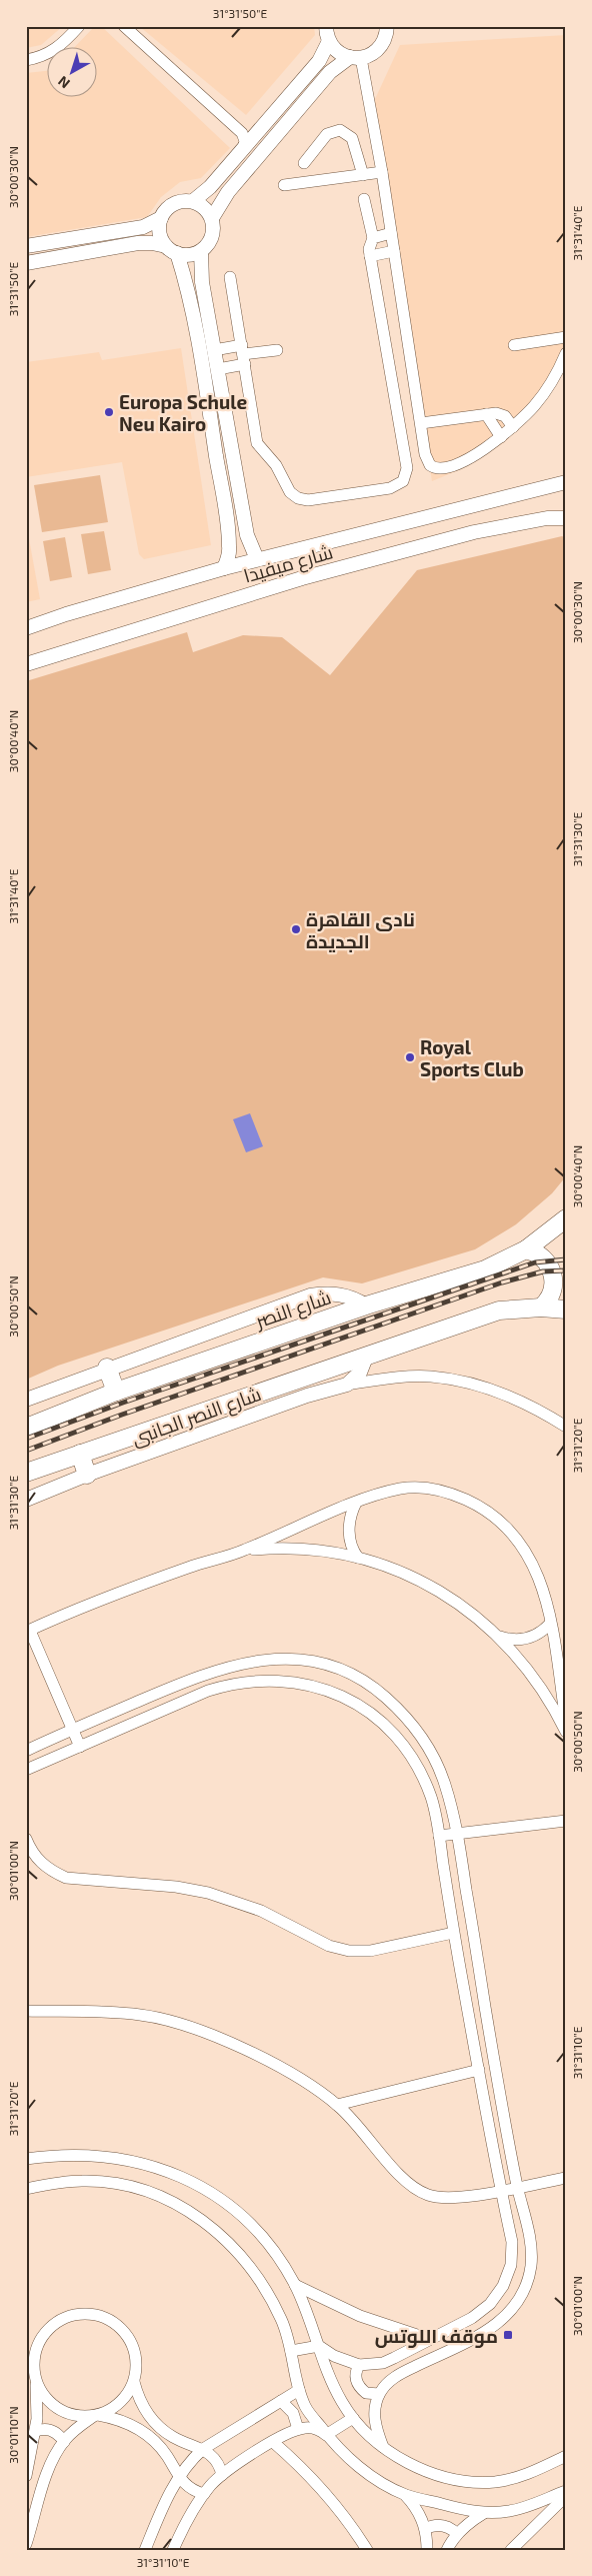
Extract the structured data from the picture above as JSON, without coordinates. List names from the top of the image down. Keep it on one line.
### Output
{"streets":{"main road":["شارع النصر"],"street":["شارع ميفيدا","شارع النصر الجانبى"]},"places":{"other":["Europa Schule Neu Kairo","نادى القاهرة الجديدة","Royal Sports Club"],"transit":["موقف اللوتس"]},"north":"bottom left","coordinates":["31°31'50\"E","30°00'30\"N","31°31'40\"E","30°00'40\"N","31°31'30\"E","30°00'50\"N","31°31'20\"E","30°01'00\"N","31°31'10\"E","30°01'10\"N"]}
